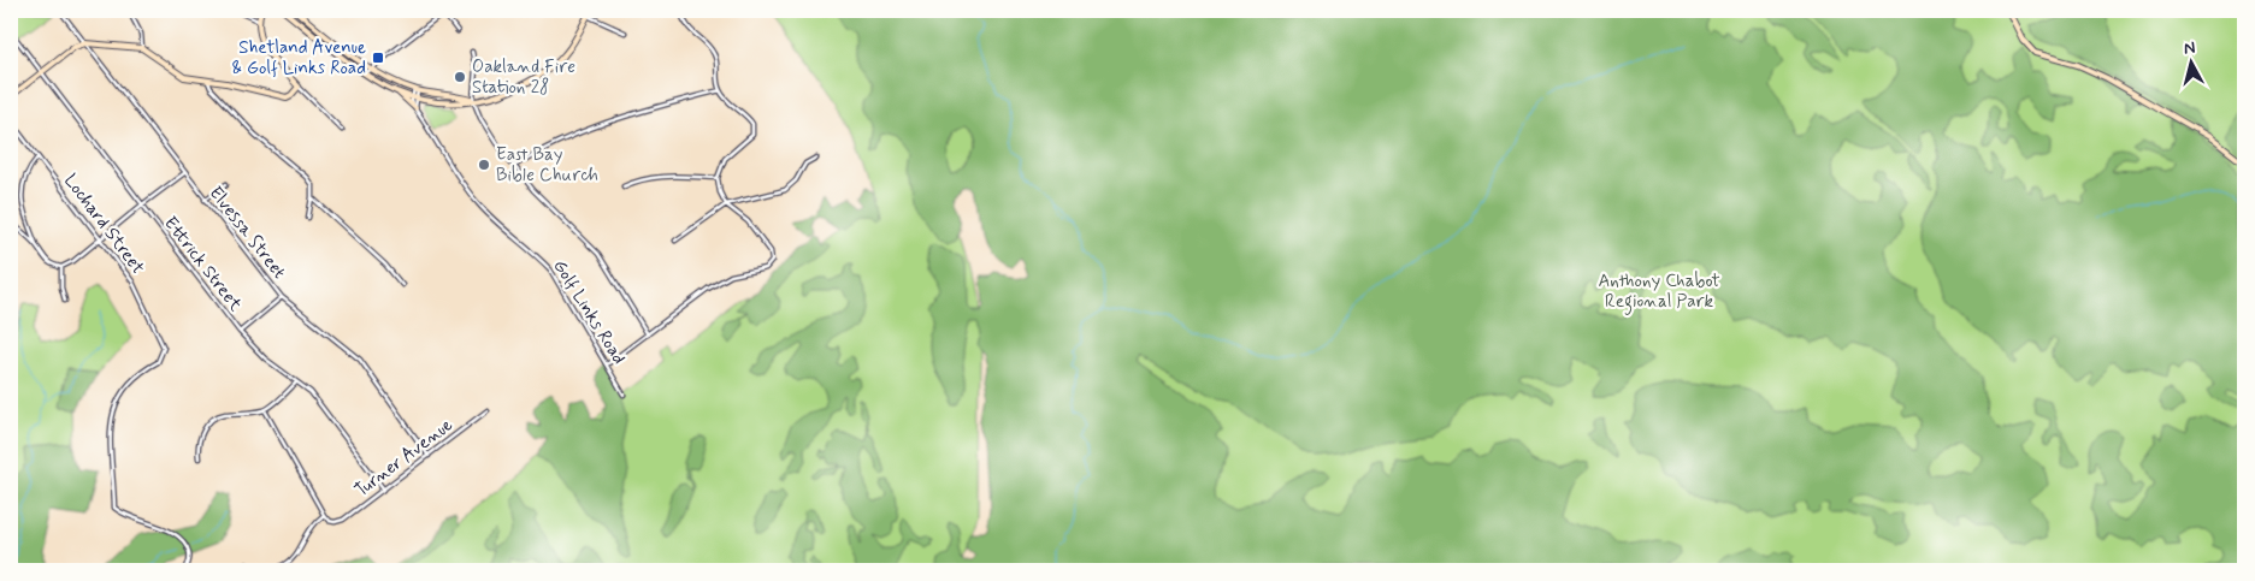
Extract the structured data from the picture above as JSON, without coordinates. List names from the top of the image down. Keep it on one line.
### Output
{"streets":{"street":["Lochard Street","Elvessa Street","Ettrick Street","Golf Links Road","Turner Avenue"]},"crossings":[["Elvessa Street","Turner Avenue"],["Ettrick Street","Turner Avenue"]],"parks":["Anthony Chabot Regional Park"],"places":{"transit":["Shetland Avenue & Golf Links Road"],"other":["Oakland Fire Station 28","East Bay Bible Church"]},"north":"top"}
